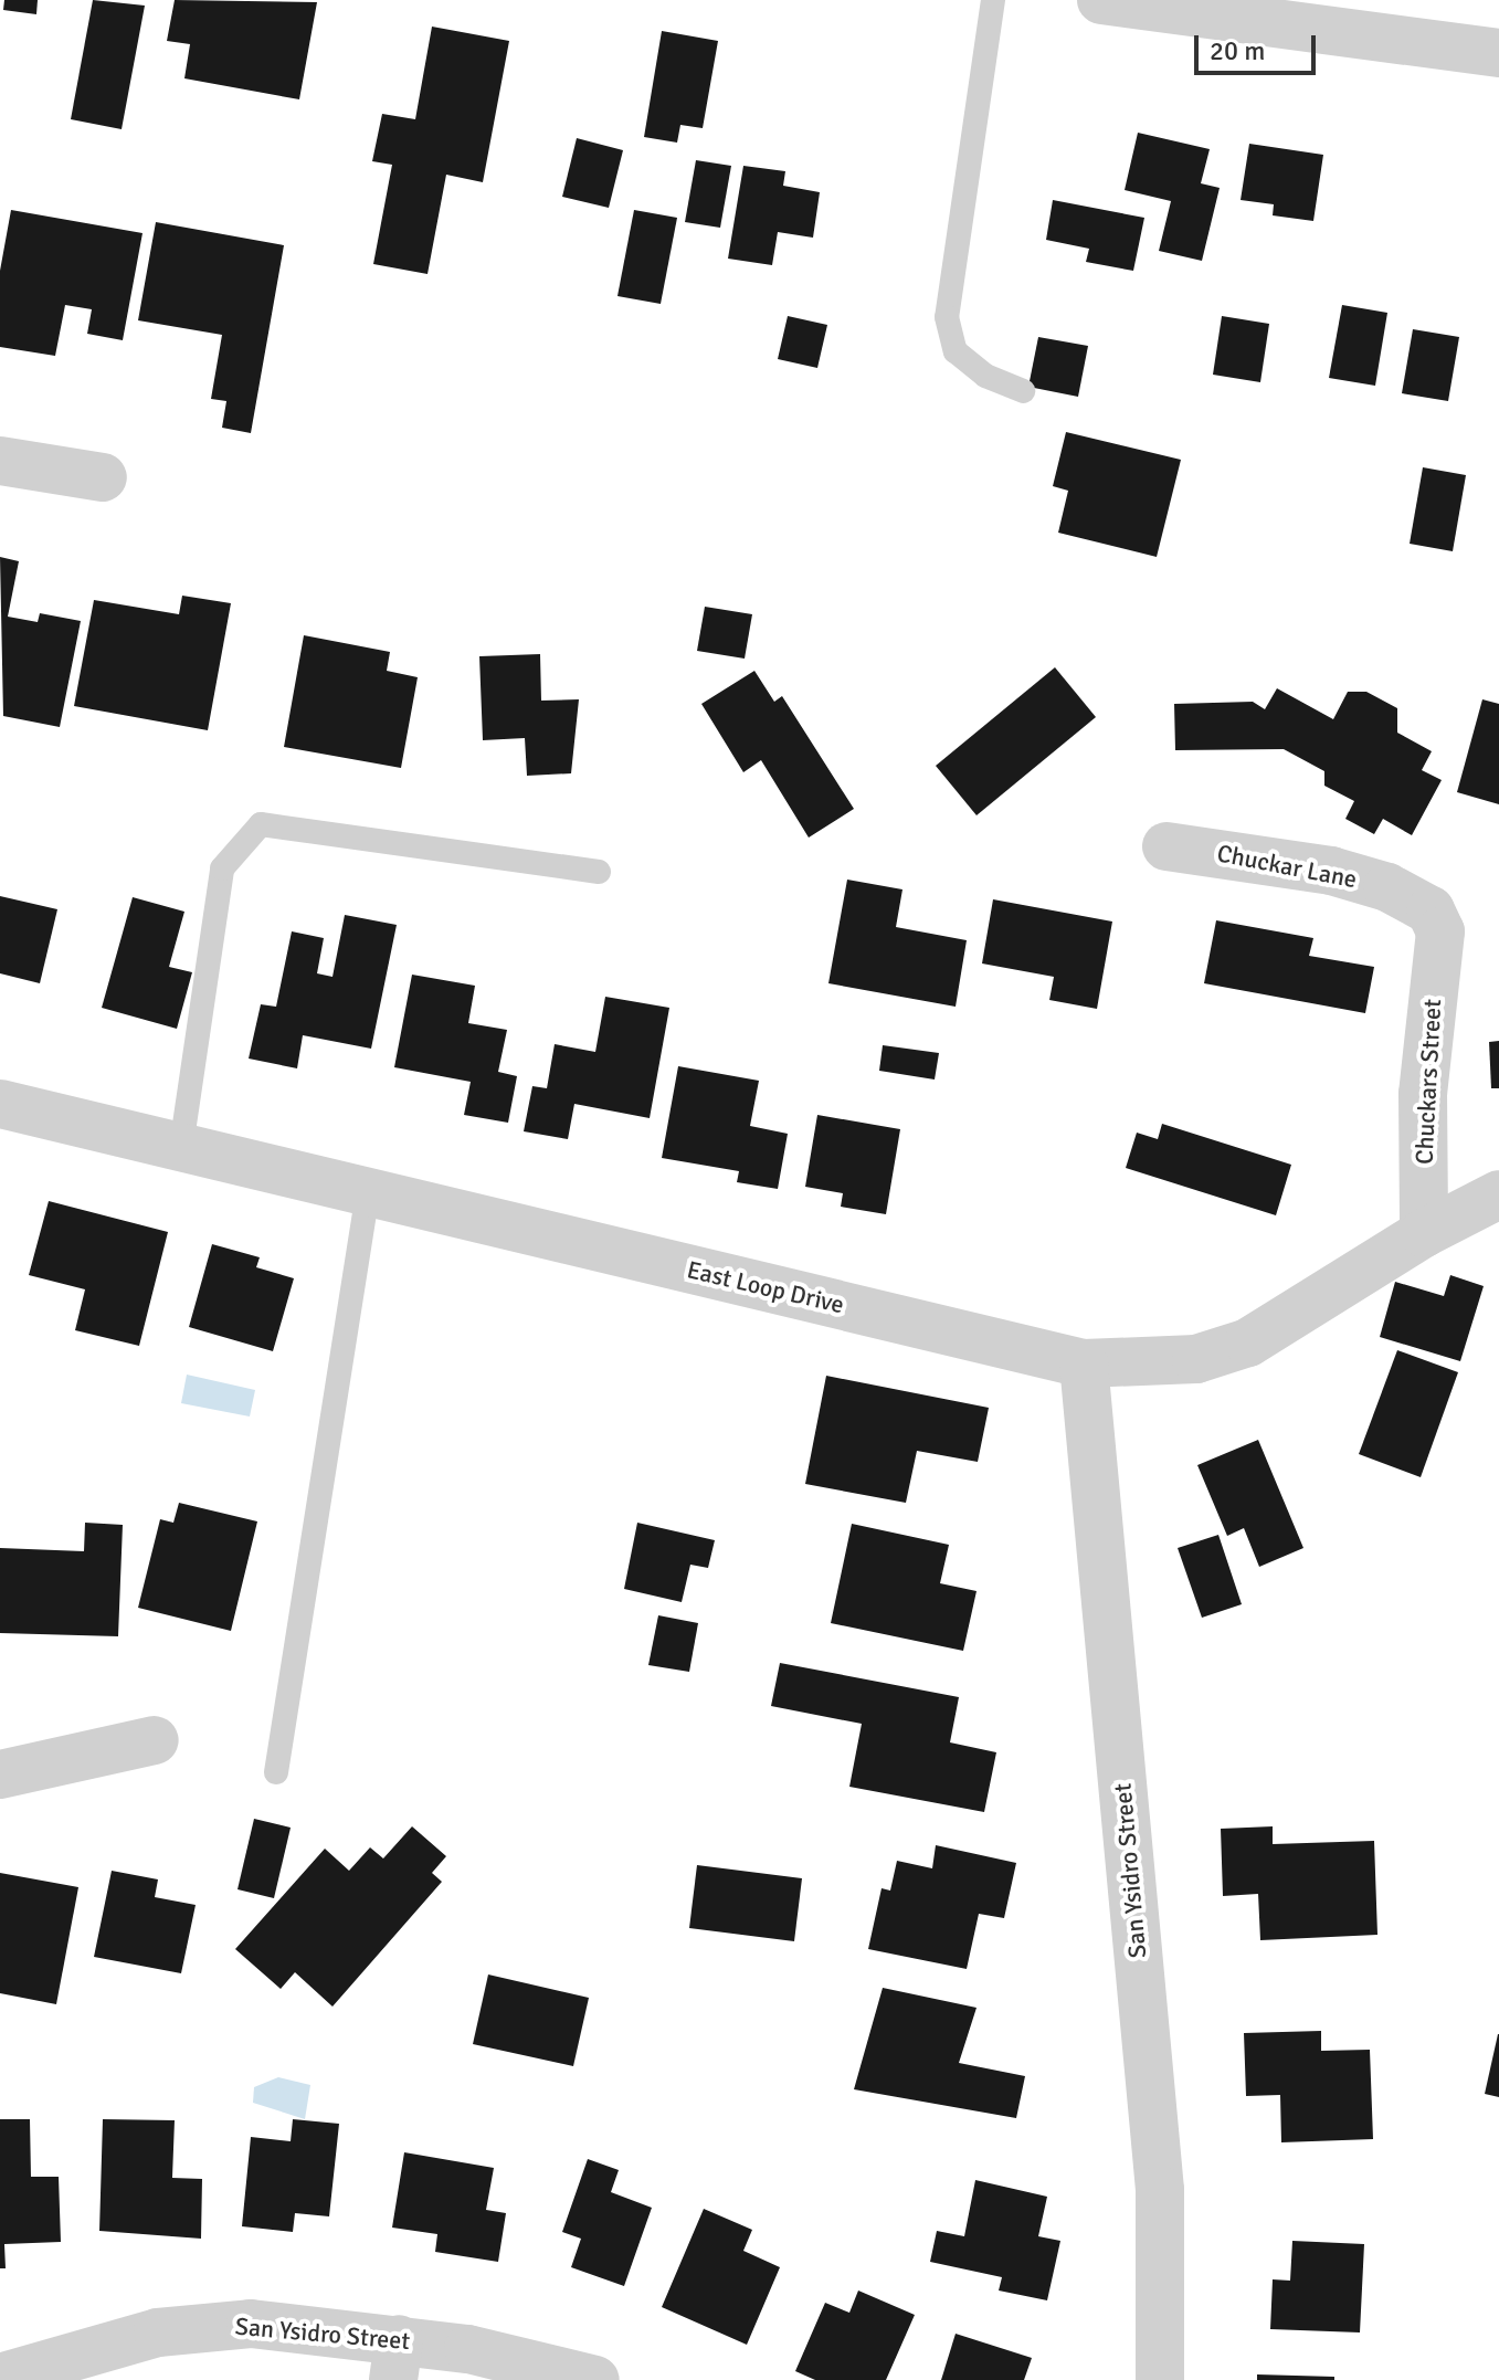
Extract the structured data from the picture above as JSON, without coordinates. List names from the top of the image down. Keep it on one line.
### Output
{"streets":{"street":["Chuckar Lane","Chuckars Street","East Loop Drive","San Ysidro Street"]},"crossings":[["Chuckar Lane","Chuckars Street"],["Chuckars Street","East Loop Drive"],["East Loop Drive","San Ysidro Street"]],"scale_bar":"20 m"}
